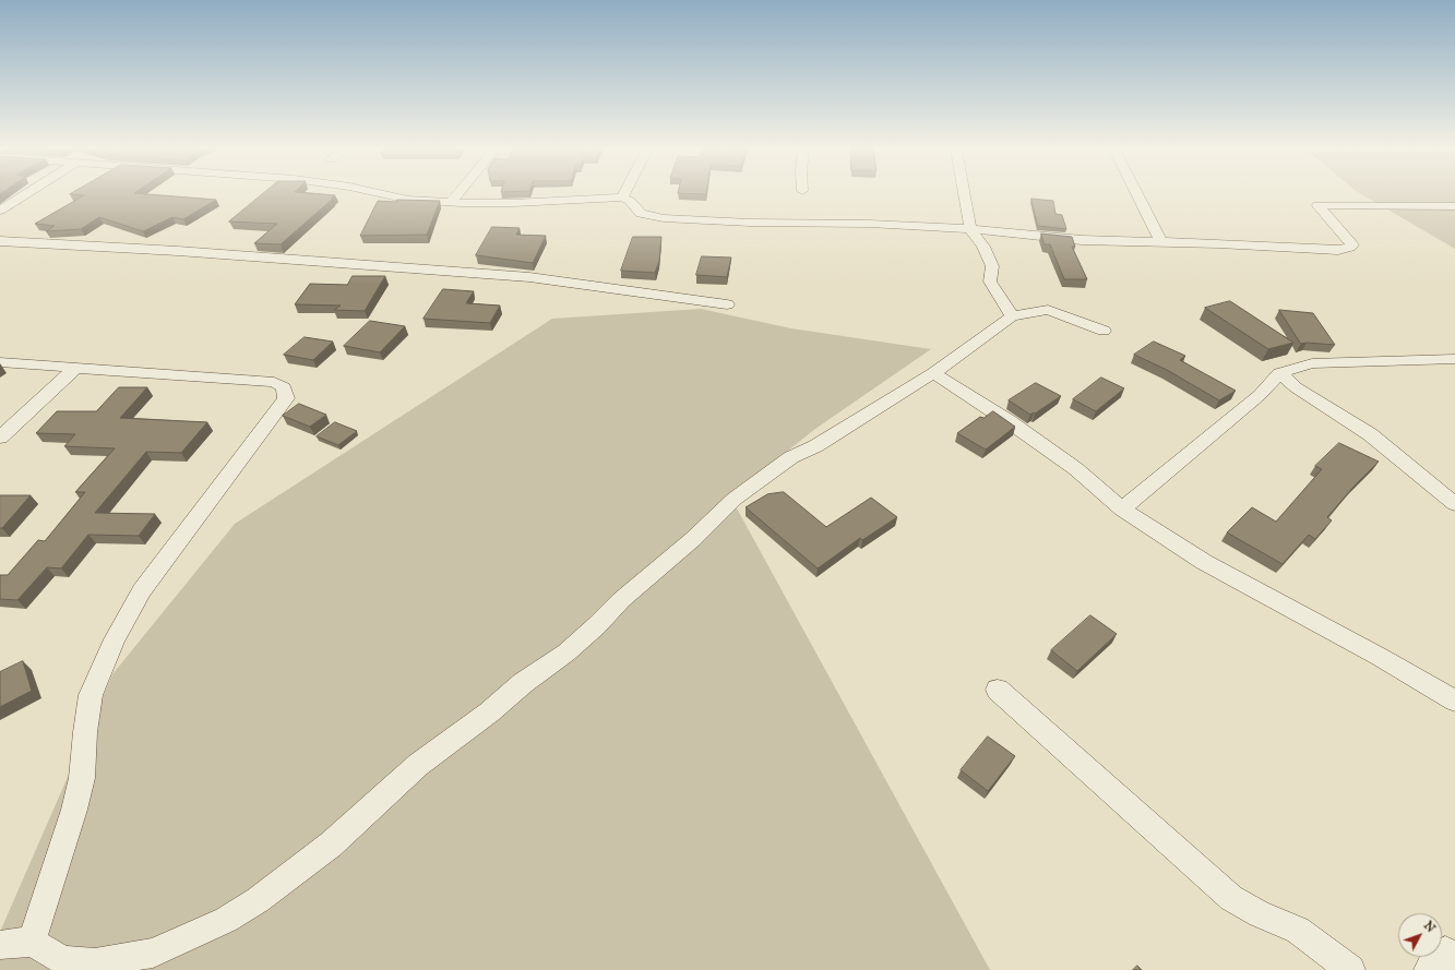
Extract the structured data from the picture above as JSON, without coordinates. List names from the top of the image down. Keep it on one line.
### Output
{"north":"top right"}
